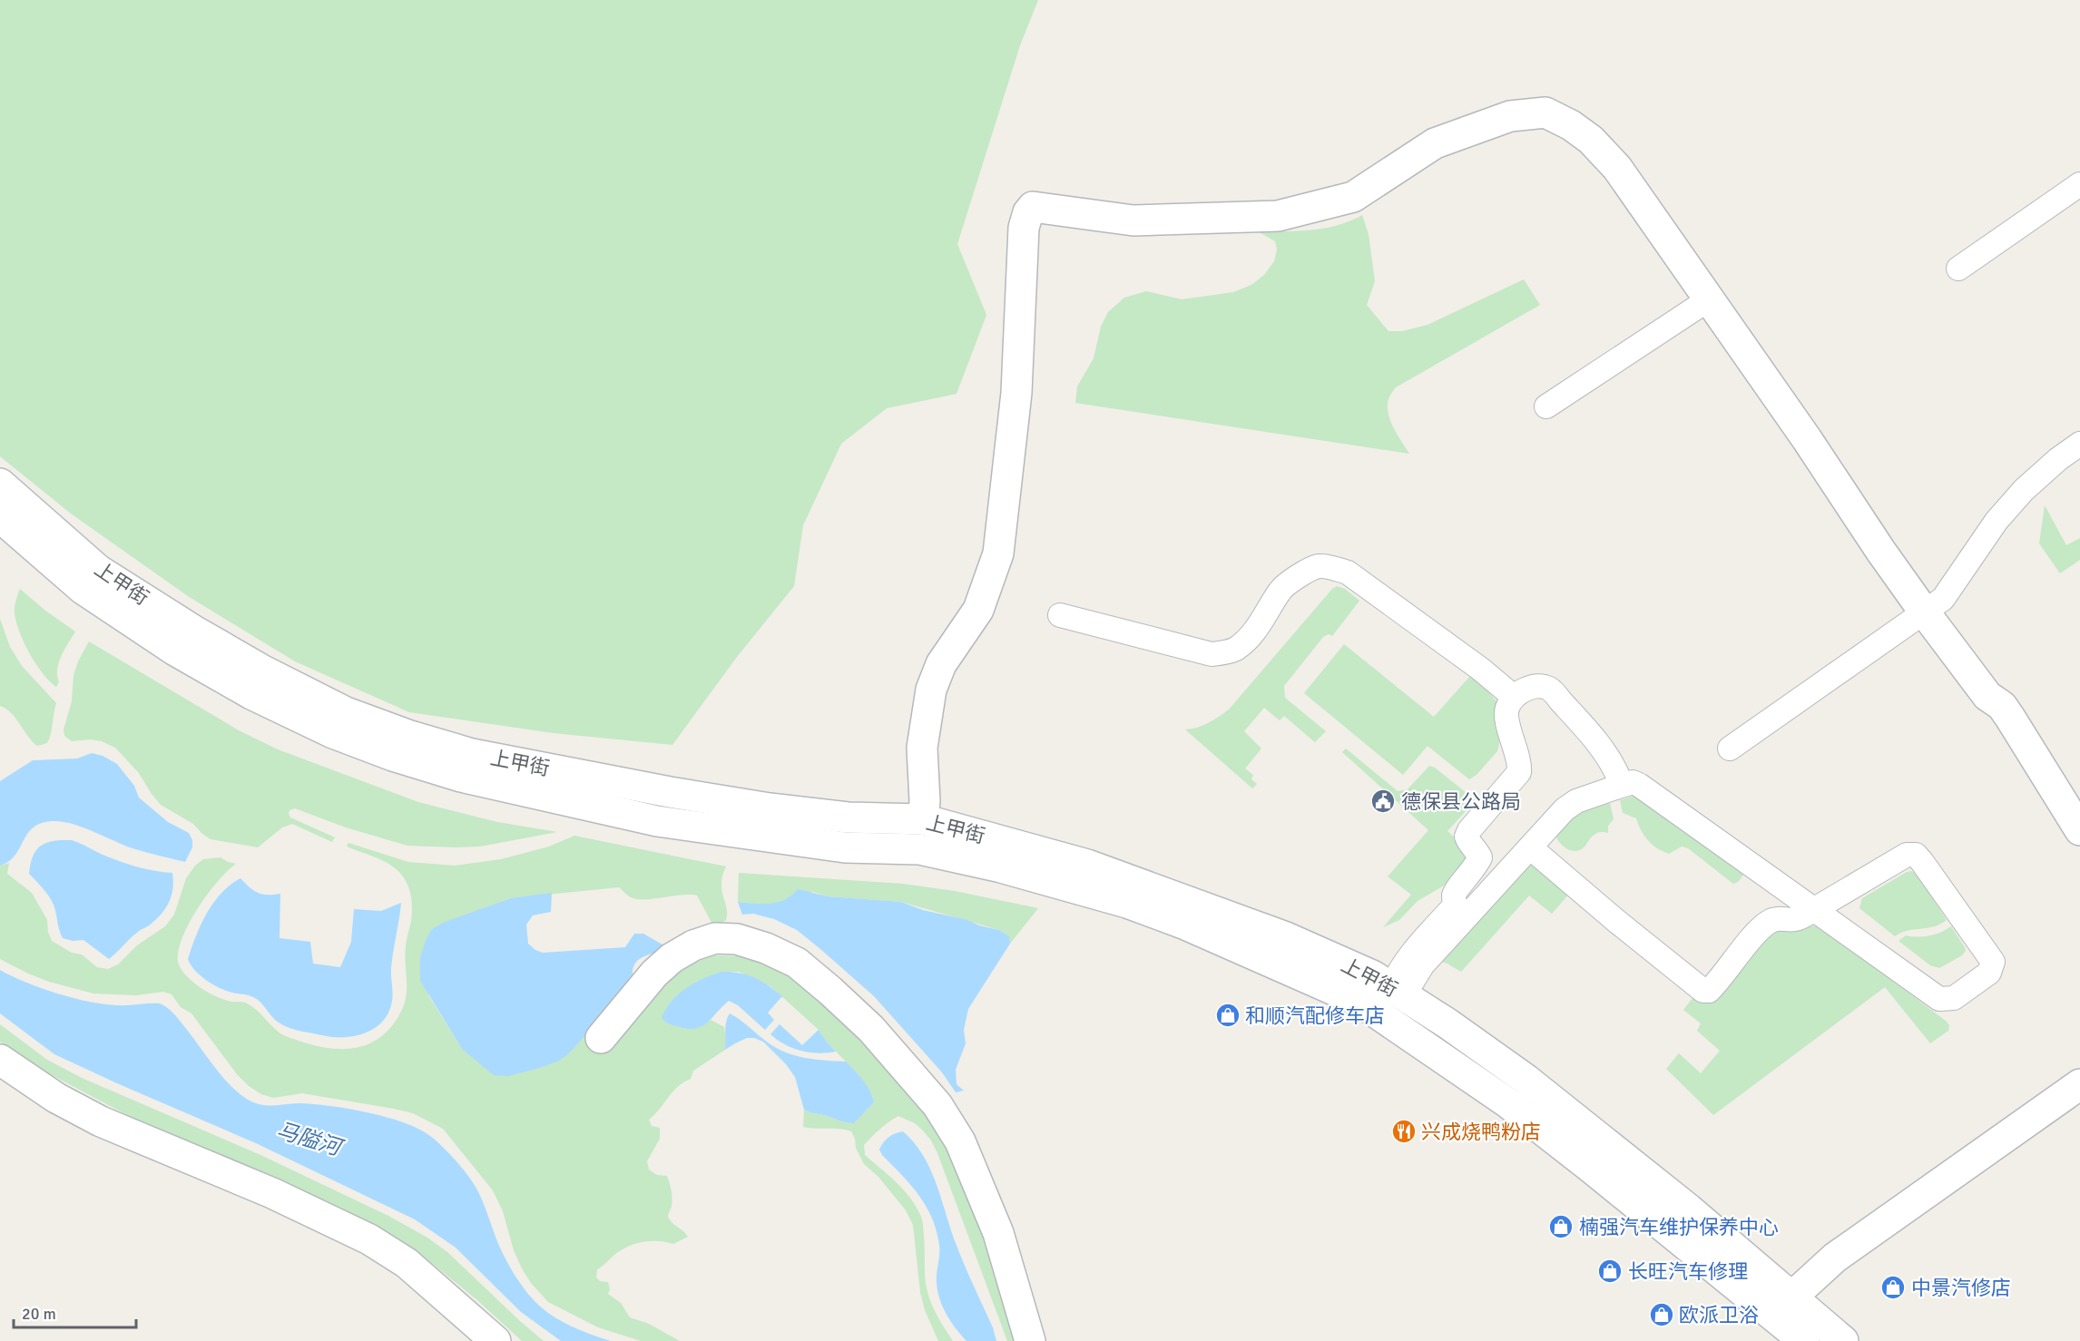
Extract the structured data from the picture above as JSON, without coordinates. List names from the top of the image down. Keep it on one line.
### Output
{"streets":{"street":["上甲街"]},"water":["马隘河"],"places":{"public building":["德保县公路局"],"shop":["和顺汽配修车店","楠强汽车维护保养中心","长旺汽车修理","中景汽修店","欧派卫浴"],"restaurant":["兴成烧鸭粉店"]},"scale_bar":"20 m"}
